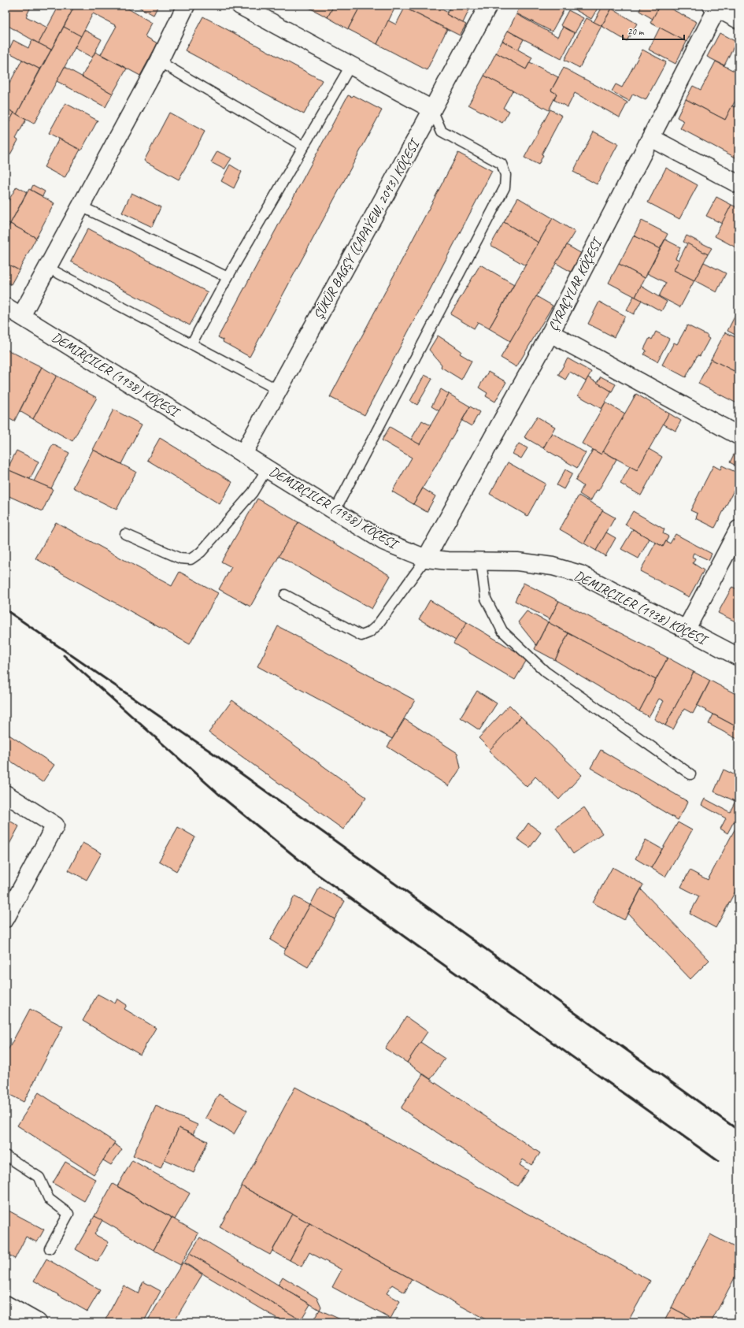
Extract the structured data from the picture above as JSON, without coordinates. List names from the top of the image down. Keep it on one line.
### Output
{"streets":{"street":["ŞÜKÜR BAGŞY (ÇAPAÝEW, 2093) KÖÇESI","ÇYRAÇYLAR KÖÇESI","DEMIRÇILER (1938) KÖÇESI"]},"crossings":[["ŞÜKÜR BAGŞY (ÇAPAÝEW, 2093) KÖÇESI","DEMIRÇILER (1938) KÖÇESI"],["ÇYRAÇYLAR KÖÇESI","DEMIRÇILER (1938) KÖÇESI"]],"scale_bar":"20 m"}
